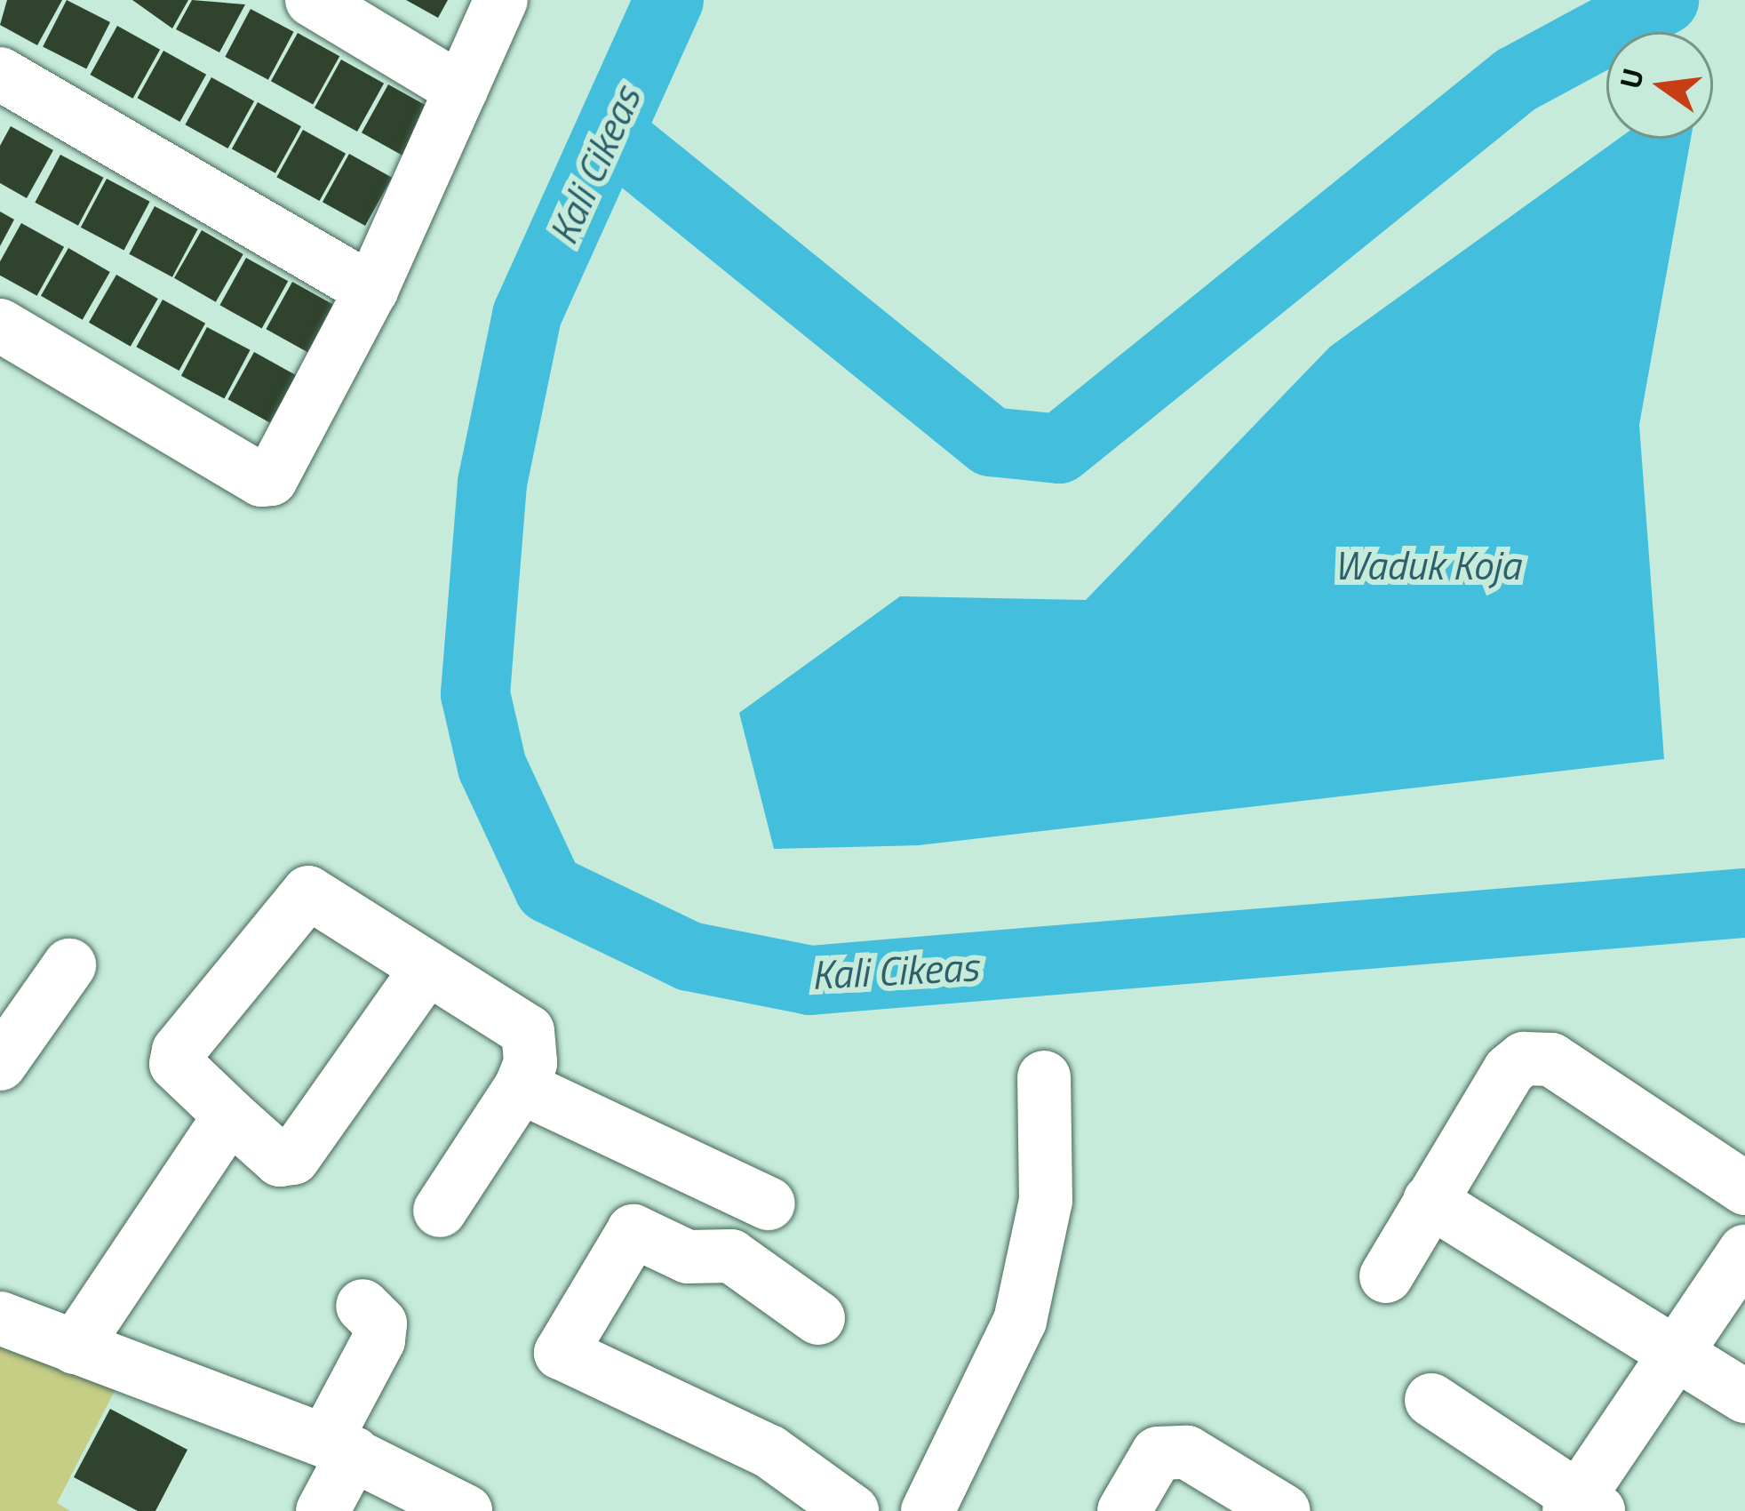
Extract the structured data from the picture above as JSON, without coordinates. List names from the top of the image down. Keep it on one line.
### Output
{"water":["Kali Cikeas","Waduk Koja"],"north":"left"}
